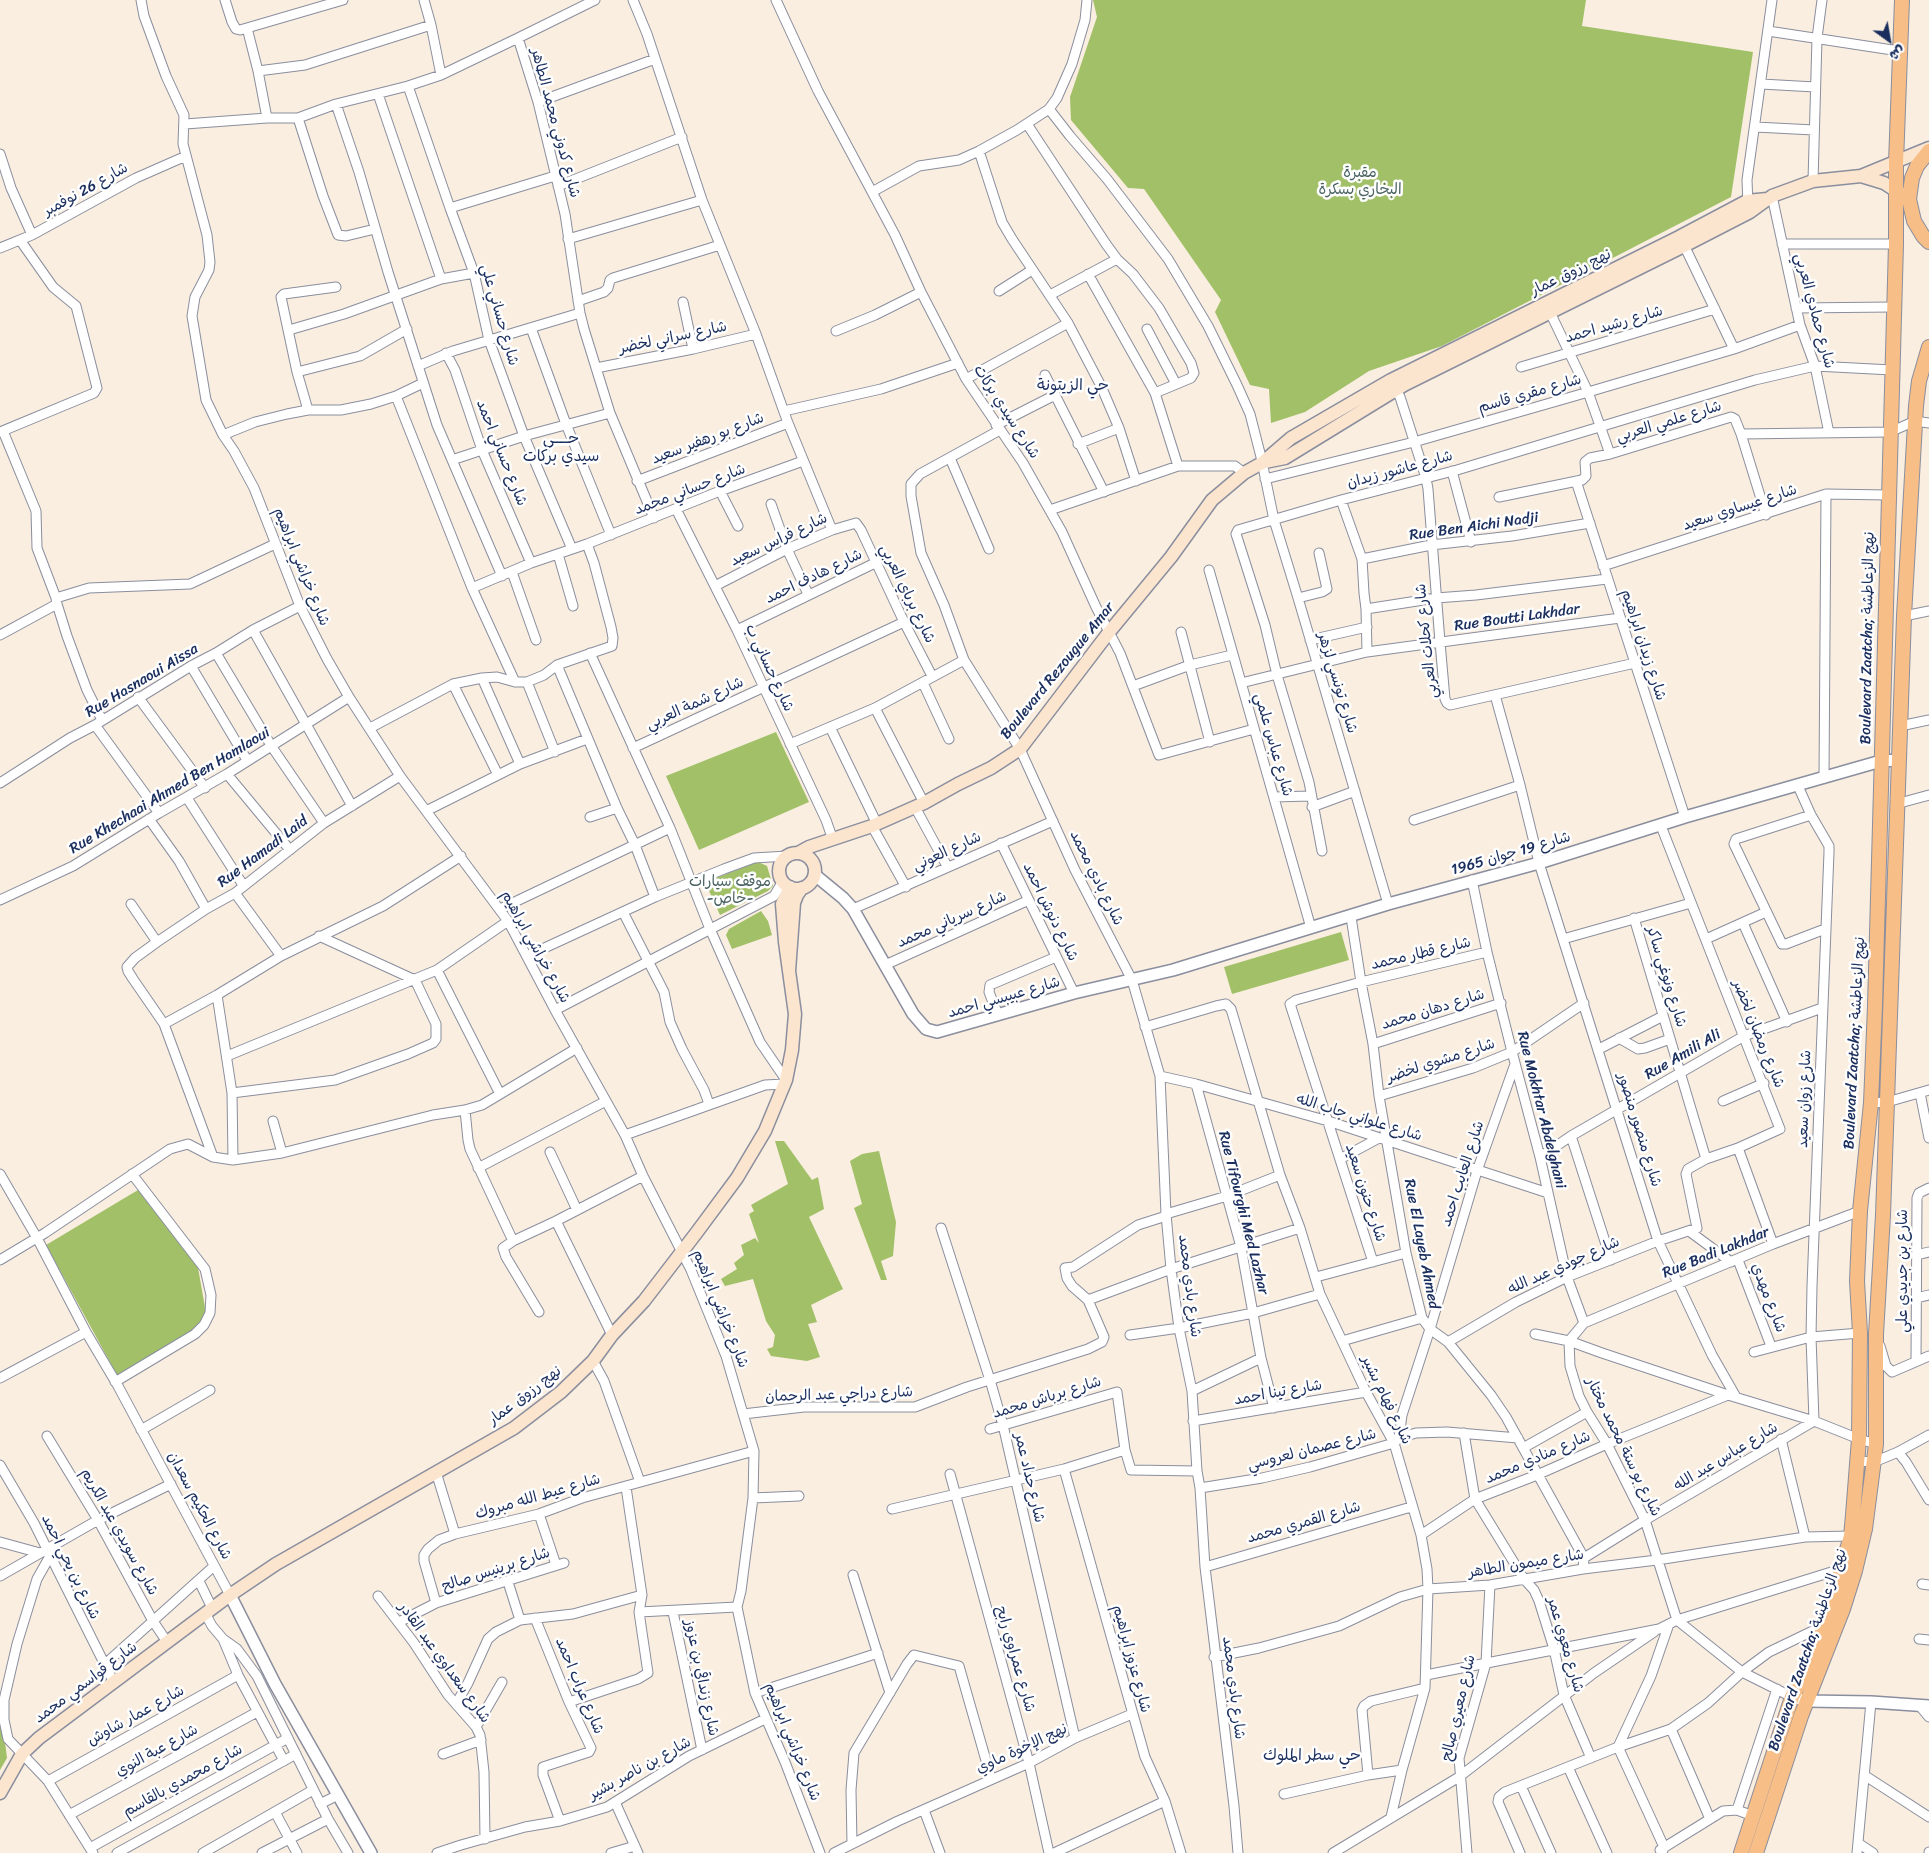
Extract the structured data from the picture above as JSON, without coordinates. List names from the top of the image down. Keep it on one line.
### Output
{"streets":{"main road":["نهج رزوق عمار","Boulevard Zaatcha; نهج الزعاطشة","Boulevard Rezougue Amar","شارع قواسمي محمد"],"street":["شارع كدوني محمد الطاهر","شارع 26 نوفمبر","شارع حمادي العربي","شارع حساني علي","شارع رشيد احمد","شارع سراني لخضر","شارع مقري قاسم","شارع سيدي بركات","شارع علمي العربي","شارع بو رهفير سعيد","شارع حساني احمد","شارع عاشور زيدان","شارع حساني محمد","شارع عيساوي سعيد","Rue Ben Aichi Nadji","شارع فراس سعيد","شارع خراشي ابراهيم","شارع هادف احمد","شارع برباي العربي","Rue Boutti Lakhdar","شارع كحلات العربي","شارع زيدان ابراهيم","شارع حساني ب","Rue Hasnaoui Aissa","شارع تونسي لزهر","شارع شمة العربي","شارع عباس علمي","Rue Khechaai Ahmed Ben Hamlaoui","Rue Hamadi Laid","شارع العوني","شارع 19 جوان 1965","شارع بادي محمد","شارع دنوش احمد","شارع سرياني محمد","شارع قطار محمد","شارع ونوغي ساكر","شارع عبيبسي احمد","شارع دهان محمد","شارع رمضان لخضر","Rue Amili Ali","شارع مشوي لخضر","شارع زوان سعيد","Rue Mokhtar Abdelghani","شارع علواني جاب الله","شارع منصور منصور","شارع العايب احمد","شارع حنون سعيد","Rue Tifourghi Med Lazhar","Rue El Layeb Ahmed","Rue Badi Lakhdar","شارع جودي عبد الله","شارع بن جديدي علي","شارع مهدي","شارع تينا احمد","شارع دراجي عبد الرحمان","شارع برباش محمد","شارع فهام بشير","شارع بو ستة محمد مختار","شارع عصمان لعروسي","شارع عباس عبد الله","شارع منادي محمد","شارع حداد عمر","شارع عيط الله مبروك","شارع الحكيم سعدان","شارع القمري محمد","شارع سويدي عبد الكريم","شارع ميمون الطاهر","شارع بن يحي احمد","شارع برينيس صالح","شارع معوي عمر","شارع عمراوي رابح","شارع عزوز ابراهيم","شارع سعداوي عبد القادر","شارع زنداقي بن عزوز","شارع عراب احمد","شارع معيري صالح","شارع عمار شاوش","نهج الإخوة ماوي","شارع عبة النوي","شارع بن ناصر بشير","شارع محمدي بالقاسم"]},"crossings":[["شارع كدوني محمد الطاهر","شارع حساني علي"],["شارع كدوني محمد الطاهر","شارع سراني لخضر"],["شارع كدوني محمد الطاهر","شارع بو رهفير سعيد"],["شارع كدوني محمد الطاهر","شارع حساني محمد"],["شارع كدوني محمد الطاهر","شارع خراشي ابراهيم"],["شارع 26 نوفمبر","شارع خراشي ابراهيم"],["نهج رزوق عمار","شارع حمادي العربي"],["نهج رزوق عمار","شارع خراشي ابراهيم"],["نهج رزوق عمار","شارع كحلات العربي"],["نهج رزوق عمار","Boulevard Rezougue Amar"],["نهج رزوق عمار","شارع الحكيم سعدان"],["نهج رزوق عمار","شارع قواسمي محمد"],["شارع حمادي العربي","شارع مقري قاسم"],["شارع حمادي العربي","شارع عاشور زيدان"],["شارع حساني علي","شارع حساني محمد"],["شارع مقري قاسم","شارع كحلات العربي"],["شارع مقري قاسم","شارع تونسي لزهر"],["شارع سيدي بركات","Boulevard Rezougue Amar"],["شارع سيدي بركات","شارع عباس علمي"],["شارع سيدي بركات","شارع بادي محمد"],["شارع علمي العربي","شارع زيدان ابراهيم"],["شارع حساني احمد","شارع حساني محمد"],["شارع عاشور زيدان","Rue Boutti Lakhdar"],["شارع عاشور زيدان","Boulevard Zaatcha; نهج الزعاطشة"],["شارع عاشور زيدان","شارع كحلات العربي"],["شارع عاشور زيدان","شارع تونسي لزهر"],["شارع حساني محمد","شارع حساني ب"],["شارع عيساوي سعيد","Boulevard Zaatcha; نهج الزعاطشة"],["شارع عيساوي سعيد","شارع زيدان ابراهيم"],["Rue Ben Aichi Nadji","شارع كحلات العربي"],["Rue Ben Aichi Nadji","شارع زيدان ابراهيم"],["شارع فراس سعيد","شارع برباي العربي"],["شارع فراس سعيد","شارع حساني ب"],["شارع خراشي ابراهيم","Rue Hasnaoui Aissa"],["شارع خراشي ابراهيم","Rue Khechaai Ahmed Ben Hamlaoui"],["شارع خراشي ابراهيم","Rue Hamadi Laid"],["شارع خراشي ابراهيم","شارع دراجي عبد الرحمان"],["شارع خراشي ابراهيم","شارع عيط الله مبروك"],["شارع خراشي ابراهيم","شارع بن ناصر بشير"],["شارع هادف احمد","شارع برباي العربي"],["شارع هادف احمد","شارع حساني ب"],["شارع برباي العربي","شارع شمة العربي"],["Rue Boutti Lakhdar","شارع كحلات العربي"],["Rue Boutti Lakhdar","شارع زيدان ابراهيم"],["Rue Boutti Lakhdar","شارع تونسي لزهر"],["Rue Boutti Lakhdar","شارع عباس علمي"],["Boulevard Zaatcha; نهج الزعاطشة","شارع 19 جوان 1965"],["Boulevard Zaatcha; نهج الزعاطشة","Rue Badi Lakhdar"],["Boulevard Zaatcha; نهج الزعاطشة","شارع ميمون الطاهر"],["شارع كحلات العربي","شارع زيدان ابراهيم"],["شارع كحلات العربي","Boulevard Rezougue Amar"],["شارع زيدان ابراهيم","شارع 19 جوان 1965"],["شارع حساني ب","Boulevard Rezougue Amar"],["شارع حساني ب","شارع شمة العربي"],["Boulevard Rezougue Amar","شارع تونسي لزهر"],["Boulevard Rezougue Amar","شارع بادي محمد"],["Boulevard Rezougue Amar","شارع عبيبسي احمد"],["شارع تونسي لزهر","شارع 19 جوان 1965"],["شارع عباس علمي","شارع 19 جوان 1965"],["شارع العوني","شارع بادي محمد"],["شارع العوني","شارع دنوش احمد"],["شارع العوني","شارع عبيبسي احمد"],["شارع 19 جوان 1965","شارع بادي محمد"],["شارع 19 جوان 1965","شارع عبيبسي احمد"],["شارع 19 جوان 1965","شارع رمضان لخضر"],["شارع 19 جوان 1965","شارع زوان سعيد"],["شارع 19 جوان 1965","Rue Mokhtar Abdelghani"],["شارع 19 جوان 1965","شارع منصور منصور"],["شارع 19 جوان 1965","Rue El Layeb Ahmed"],["شارع بادي محمد","شارع عبيبسي احمد"],["شارع بادي محمد","شارع علواني جاب الله"],["شارع بادي محمد","شارع تينا احمد"],["شارع بادي محمد","شارع برباش محمد"],["شارع بادي محمد","شارع فهام بشير"],["شارع بادي محمد","شارع عصمان لعروسي"],["شارع بادي محمد","شارع القمري محمد"],["شارع بادي محمد","شارع ميمون الطاهر"],["شارع دنوش احمد","شارع سرياني محمد"],["شارع دنوش احمد","شارع عبيبسي احمد"],["شارع سرياني محمد","شارع عبيبسي احمد"],["شارع قطار محمد","Rue Mokhtar Abdelghani"],["شارع قطار محمد","شارع حنون سعيد"],["شارع قطار محمد","Rue El Layeb Ahmed"],["شارع ونوغي ساكر","شارع رمضان لخضر"],["شارع ونوغي ساكر","Rue Amili Ali"],["شارع دهان محمد","Rue Mokhtar Abdelghani"],["شارع دهان محمد","Rue El Layeb Ahmed"],["شارع رمضان لخضر","Rue Amili Ali"],["شارع رمضان لخضر","شارع جودي عبد الله"],["Rue Amili Ali","شارع زوان سعيد"],["Rue Amili Ali","Rue Mokhtar Abdelghani"],["Rue Amili Ali","شارع منصور منصور"],["شارع مشوي لخضر","Rue Mokhtar Abdelghani"],["شارع مشوي لخضر","شارع منصور منصور"],["شارع مشوي لخضر","Rue El Layeb Ahmed"],["شارع زوان سعيد","Rue Badi Lakhdar"],["شارع زوان سعيد","شارع عباس عبد الله"],["Rue Mokhtar Abdelghani","شارع علواني جاب الله"],["Rue Mokhtar Abdelghani","شارع العايب احمد"],["Rue Mokhtar Abdelghani","Rue Badi Lakhdar"],["Rue Mokhtar Abdelghani","شارع جودي عبد الله"],["شارع علواني جاب الله","شارع العايب احمد"],["شارع علواني جاب الله","شارع حنون سعيد"],["شارع علواني جاب الله","Rue Tifourghi Med Lazhar"],["شارع علواني جاب الله","Rue El Layeb Ahmed"],["شارع علواني جاب الله","شارع فهام بشير"],["شارع منصور منصور","Rue Badi Lakhdar"],["شارع منصور منصور","شارع جودي عبد الله"],["شارع منصور منصور","شارع منادي محمد"],["شارع العايب احمد","Rue El Layeb Ahmed"],["شارع العايب احمد","شارع فهام بشير"],["شارع العايب احمد","شارع عصمان لعروسي"],["شارع حنون سعيد","Rue El Layeb Ahmed"],["Rue Tifourghi Med Lazhar","شارع تينا احمد"],["Rue El Layeb Ahmed","شارع جودي عبد الله"],["Rue El Layeb Ahmed","شارع عصمان لعروسي"],["Rue El Layeb Ahmed","شارع عباس عبد الله"],["Rue El Layeb Ahmed","شارع منادي محمد"],["Rue Badi Lakhdar","شارع مهدي"],["شارع تينا احمد","شارع فهام بشير"],["شارع دراجي عبد الرحمان","شارع حداد عمر"],["شارع برباش محمد","شارع حداد عمر"],["شارع فهام بشير","شارع عصمان لعروسي"],["شارع فهام بشير","شارع منادي محمد"],["شارع فهام بشير","شارع القمري محمد"],["شارع فهام بشير","شارع ميمون الطاهر"],["شارع بو ستة محمد مختار","شارع عباس عبد الله"],["شارع بو ستة محمد مختار","شارع منادي محمد"],["شارع بو ستة محمد مختار","شارع ميمون الطاهر"],["شارع عصمان لعروسي","شارع معوي عمر"],["شارع منادي محمد","شارع معوي عمر"],["شارع حداد عمر","نهج الإخوة ماوي"],["شارع عيط الله مبروك","شارع برينيس صالح"],["شارع الحكيم سعدان","شارع قواسمي محمد"],["شارع سويدي عبد الكريم","شارع قواسمي محمد"],["شارع ميمون الطاهر","شارع معوي عمر"],["شارع ميمون الطاهر","شارع معيري صالح"],["شارع بن يحي احمد","شارع قواسمي محمد"],["شارع عمراوي رابح","نهج الإخوة ماوي"],["شارع عزوز ابراهيم","نهج الإخوة ماوي"],["شارع سعداوي عبد القادر","شارع بن ناصر بشير"],["شارع زنداقي بن عزوز","شارع بن ناصر بشير"],["شارع عراب احمد","شارع بن ناصر بشير"]],"districts":["حي الزيتونة","حــــي سيدي بركات","حي سطر الملوك"],"parks":["مقبرة البخاري بسكرة","موقف سيارات -خاص-"],"north":"bottom right"}
